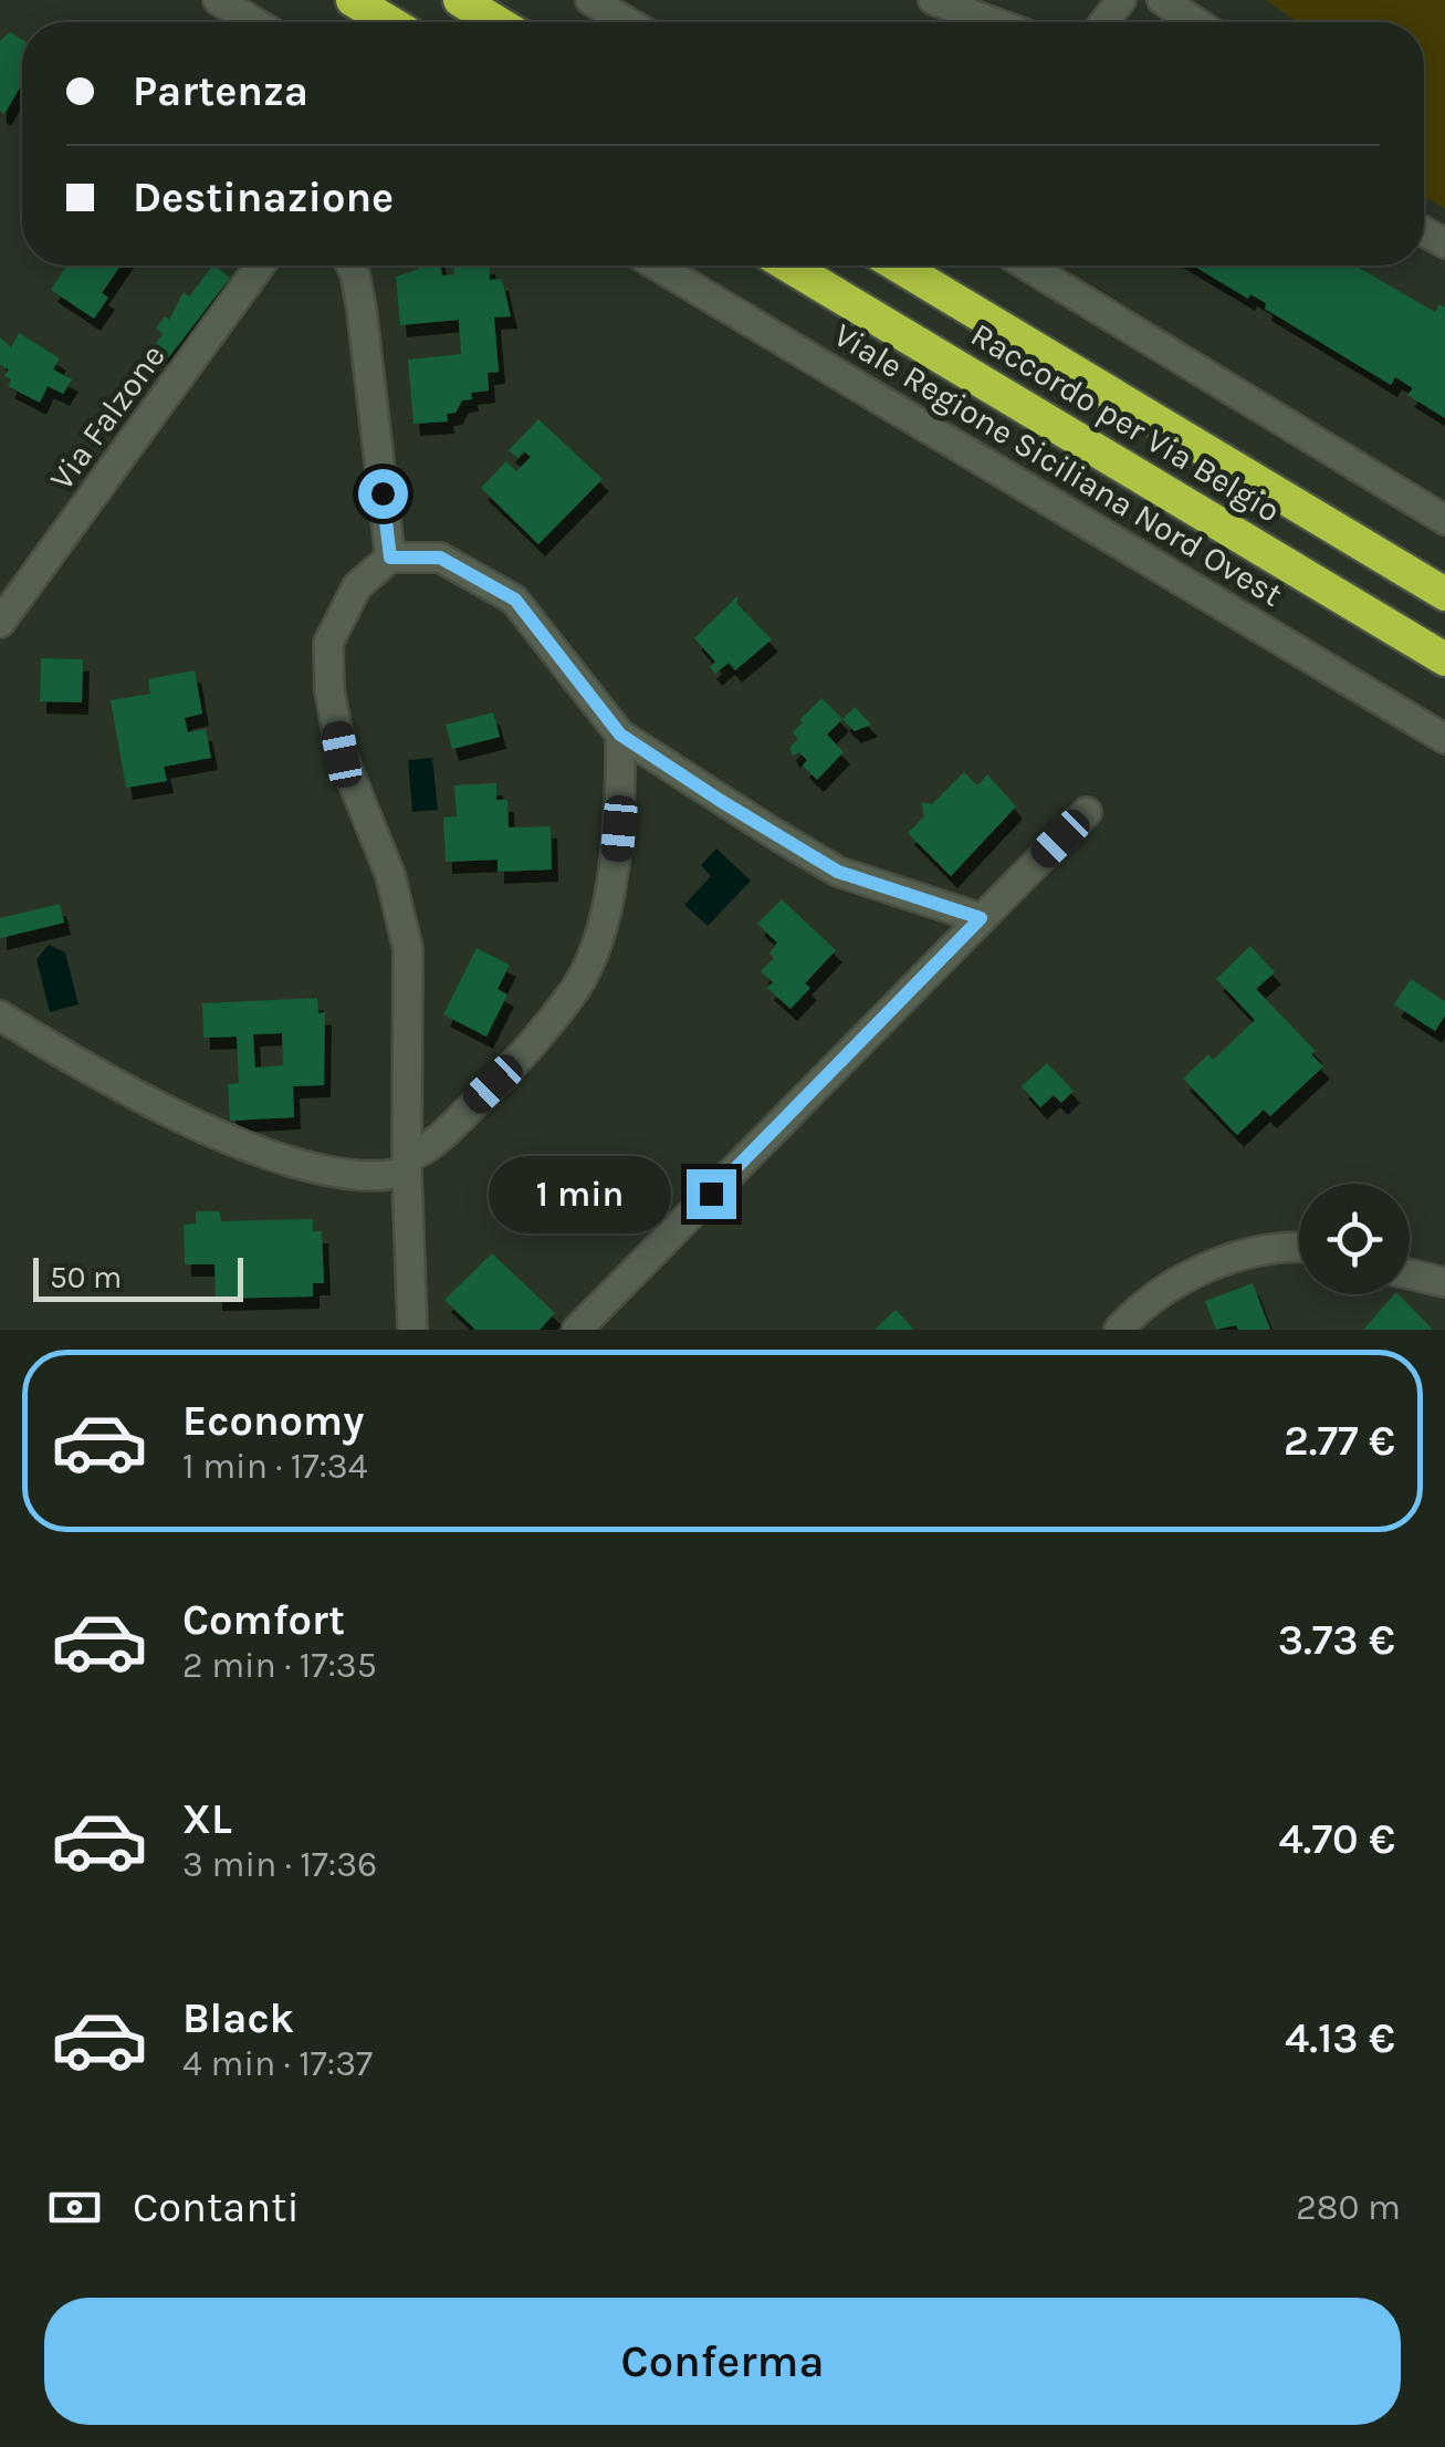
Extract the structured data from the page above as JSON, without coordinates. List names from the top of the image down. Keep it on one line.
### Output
{"streets":{"highway":["Raccordo per Via Belgio"],"street":["Via Falzone","Viale Regione Siciliana Nord Ovest"]},"scale_bar":"50 m","page":{"banner":["Partenza","Destinazione"],"bubble":"1 min","scale":"50 m","list":[{"name":"Economy","note":"1 min · 17:34","value":"2.77 €"},{"name":"Comfort","note":"2 min · 17:35","value":"3.73 €"},{"name":"XL","note":"3 min · 17:36","value":"4.70 €"},{"name":"Black","note":"4 min · 17:37","value":"4.13 €"}],"pay":["Contanti","280 m"],"buttons":"Conferma"}}
